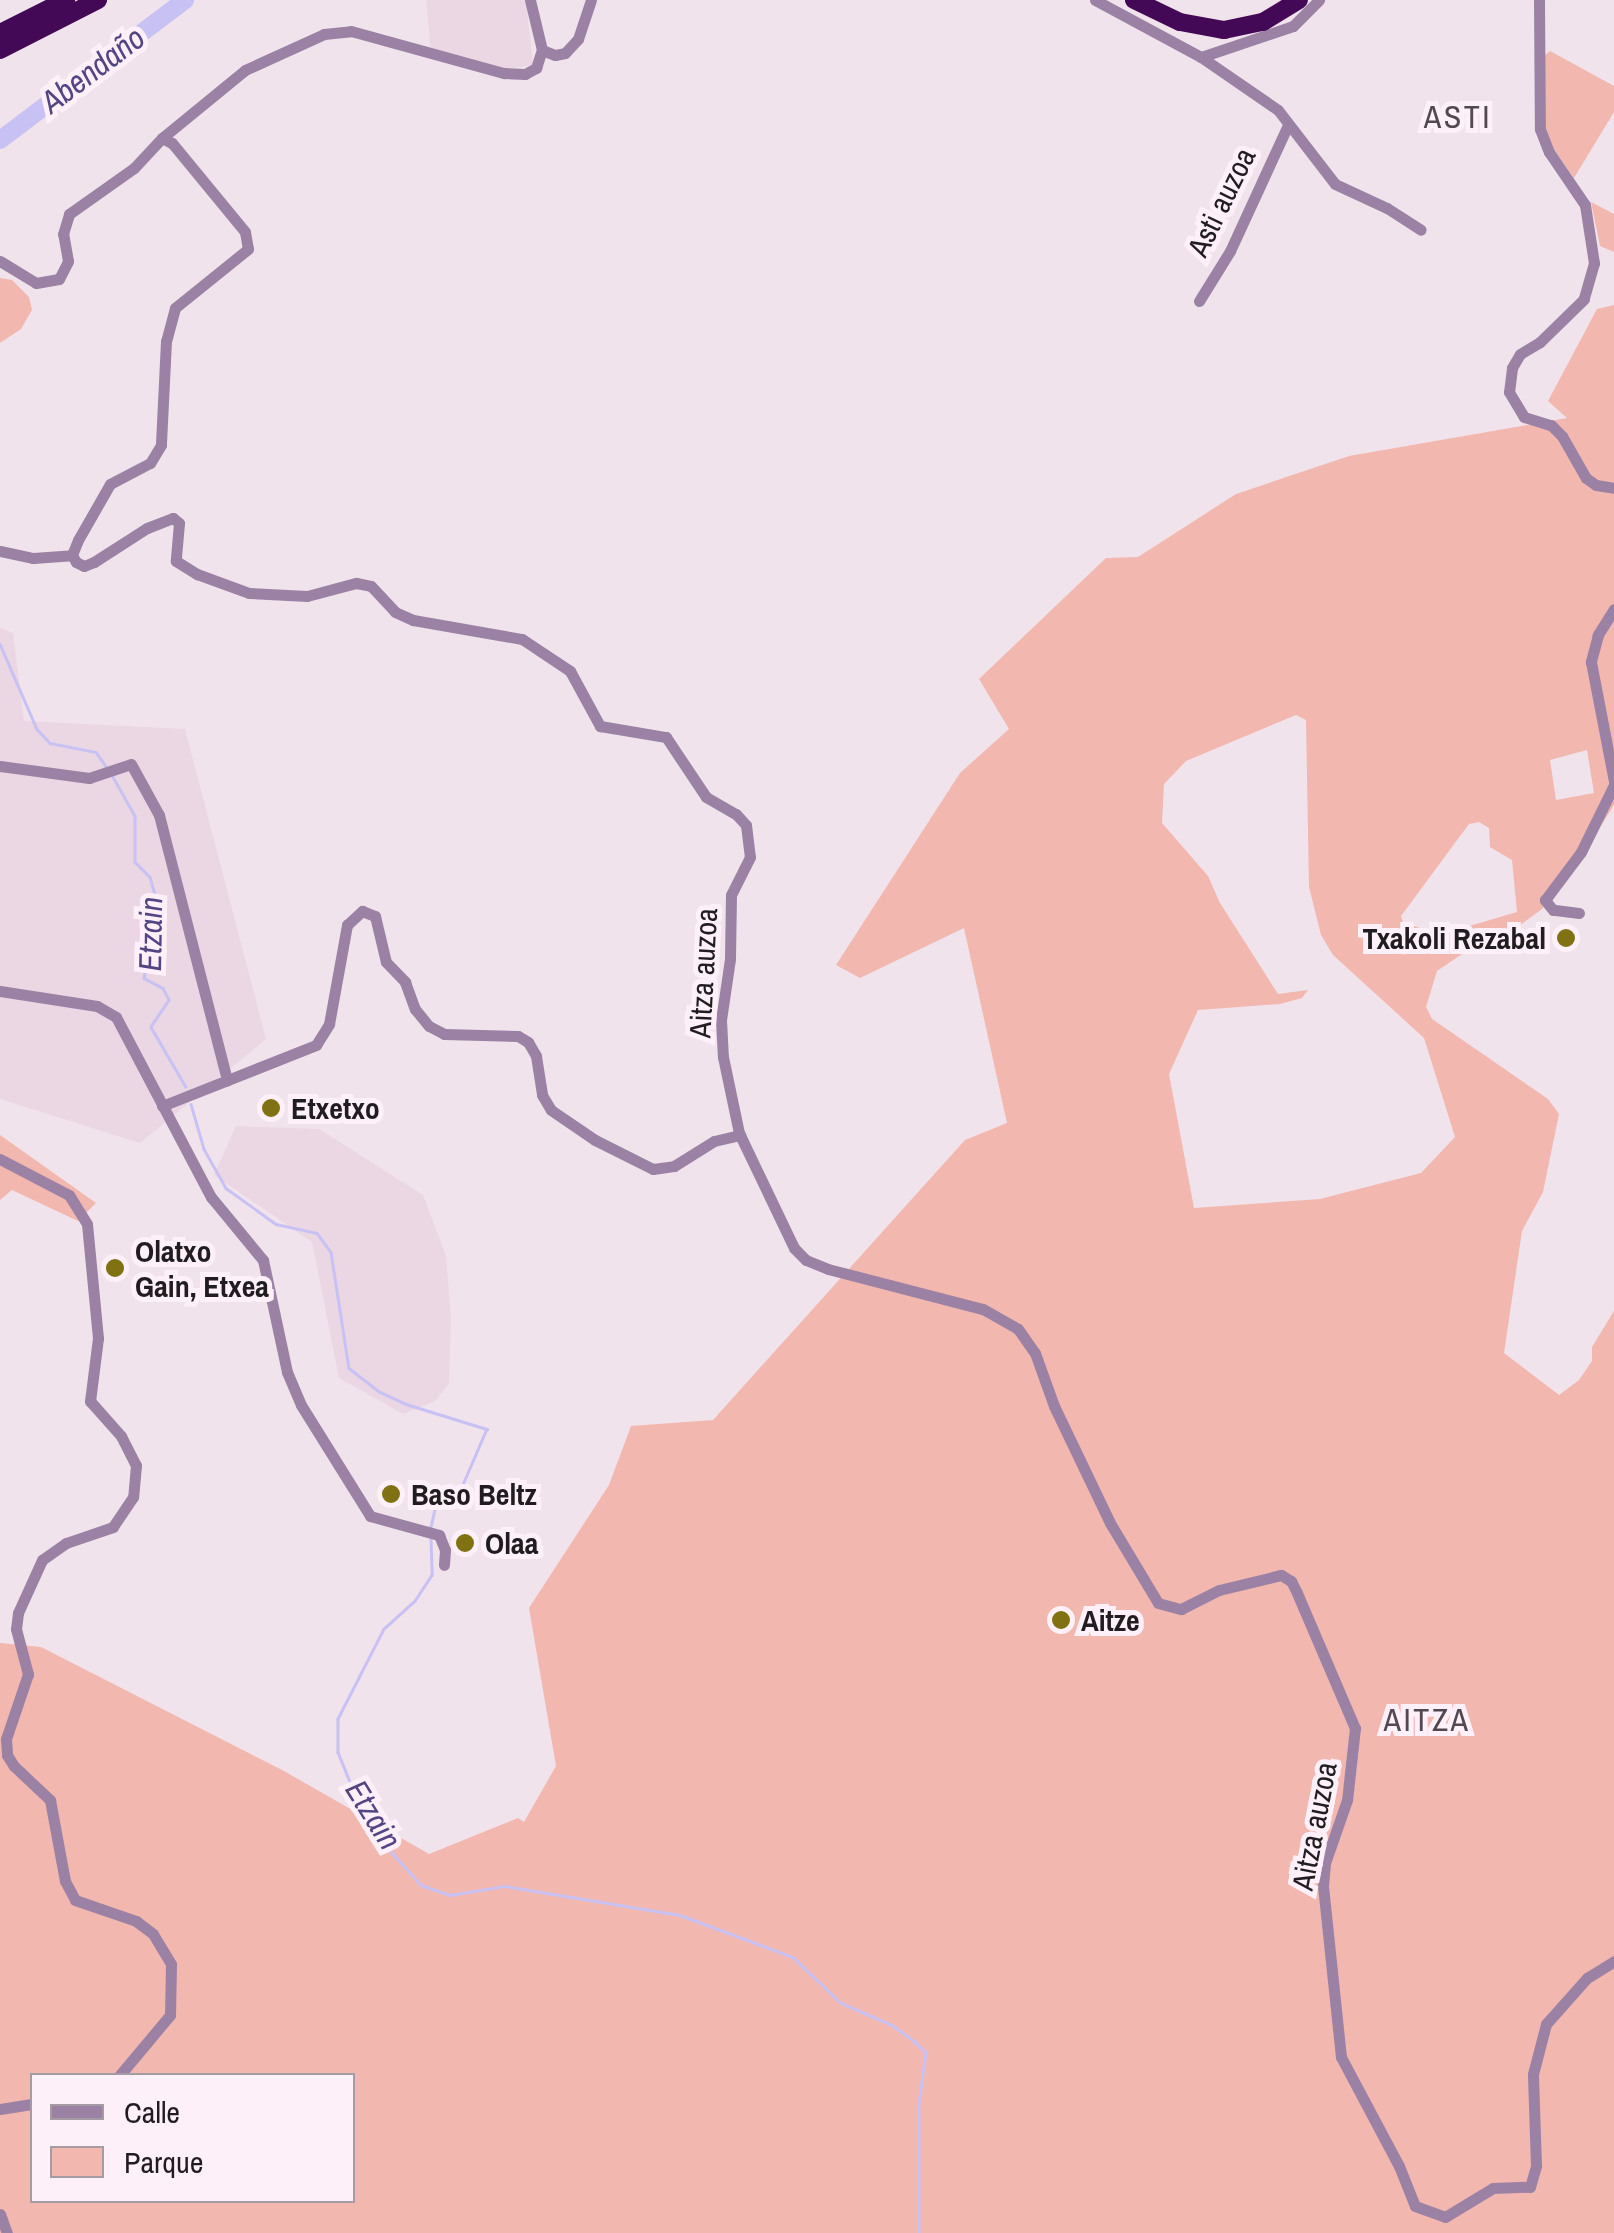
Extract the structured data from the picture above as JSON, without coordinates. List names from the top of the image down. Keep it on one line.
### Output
{"streets":{"street":["Asti auzoa","Aitza auzoa"]},"districts":["ASTI","AITZA"],"water":["Abendaño","Etzain"],"places":["Txakoli Rezabal","Etxetxo","Olatxo Gain, Etxea","Baso Beltz","Olaa","Aitze"],"legend":["Calle","Parque"]}
